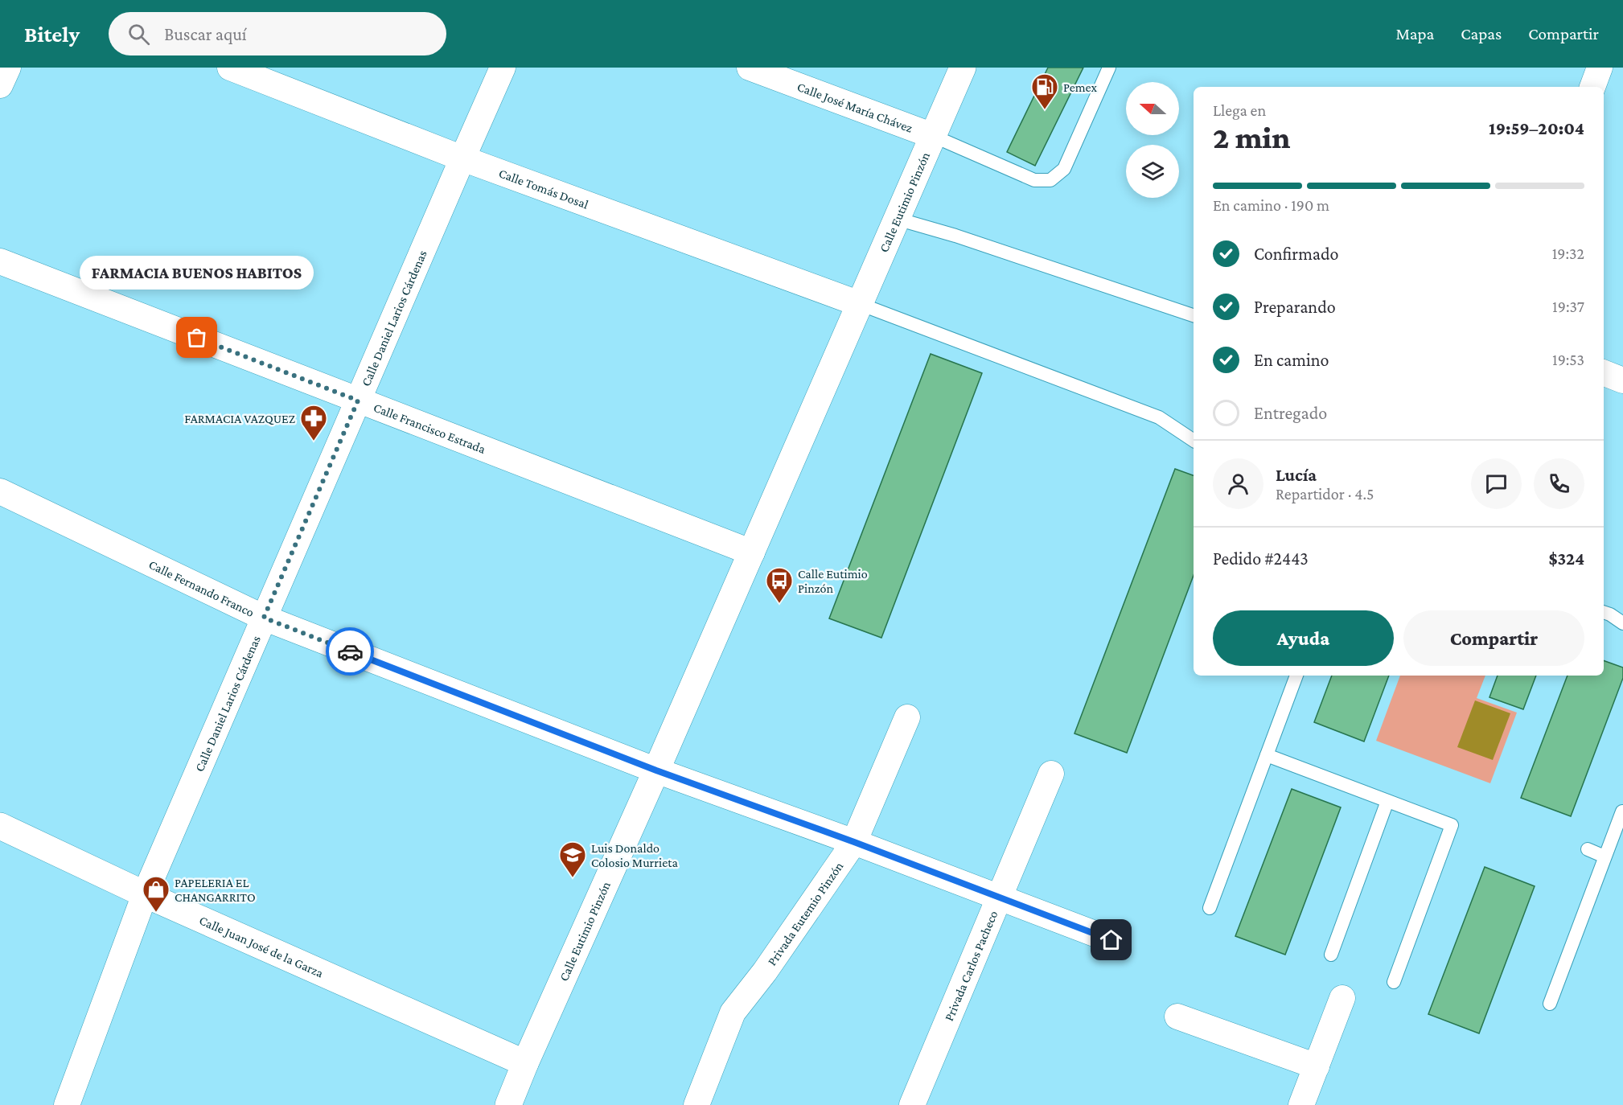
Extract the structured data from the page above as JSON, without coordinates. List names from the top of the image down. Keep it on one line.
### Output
{"streets":{"street":["Calle José María Chávez","Calle Tomás Dosal","Calle Eutimio Pinzón","Calle Daniel Larios Cárdenas","Calle Francisco Estrada","Calle Fernando Franco","Privada Eutemio Pinzón","Calle Juan José de la Garza","Privada Carlos Pacheco"]},"crossings":[["Calle José María Chávez","Calle Eutimio Pinzón"],["Calle Tomás Dosal","Calle Eutimio Pinzón"],["Calle Tomás Dosal","Calle Daniel Larios Cárdenas"],["Calle Eutimio Pinzón","Calle Francisco Estrada"],["Calle Eutimio Pinzón","Calle Fernando Franco"],["Calle Eutimio Pinzón","Calle Juan José de la Garza"],["Calle Daniel Larios Cárdenas","Calle Francisco Estrada"],["Calle Daniel Larios Cárdenas","Calle Fernando Franco"],["Calle Daniel Larios Cárdenas","Calle Juan José de la Garza"],["Calle Fernando Franco","Privada Eutemio Pinzón"],["Calle Fernando Franco","Privada Carlos Pacheco"]],"places":{"fuel station":["Pemex"],"other":["FARMACIA BUENOS HABITOS"],"pharmacy":["FARMACIA VAZQUEZ"],"bus stop":["Calle Eutimio Pinzón"],"school or university":["Luis Donaldo Colosio Murrieta"],"shop":["PAPELERIA EL CHANGARRITO"]},"north":"left","page":{"header":"Bitely","search":"Buscar aquí","nav":["Mapa","Capas","Compartir"],"heading":["2 min","Llega en","19:59–20:04"],"panel":["Lucía","Repartidor · 4.5","Pedido #2443","$324"],"bar":"En camino · 190 m","list":[["Confirmado","19:32"],["Preparando","19:37"],["En camino","19:53"],"Entregado"],"bubble":"FARMACIA BUENOS HABITOS","buttons":["Ayuda","Compartir"]}}
